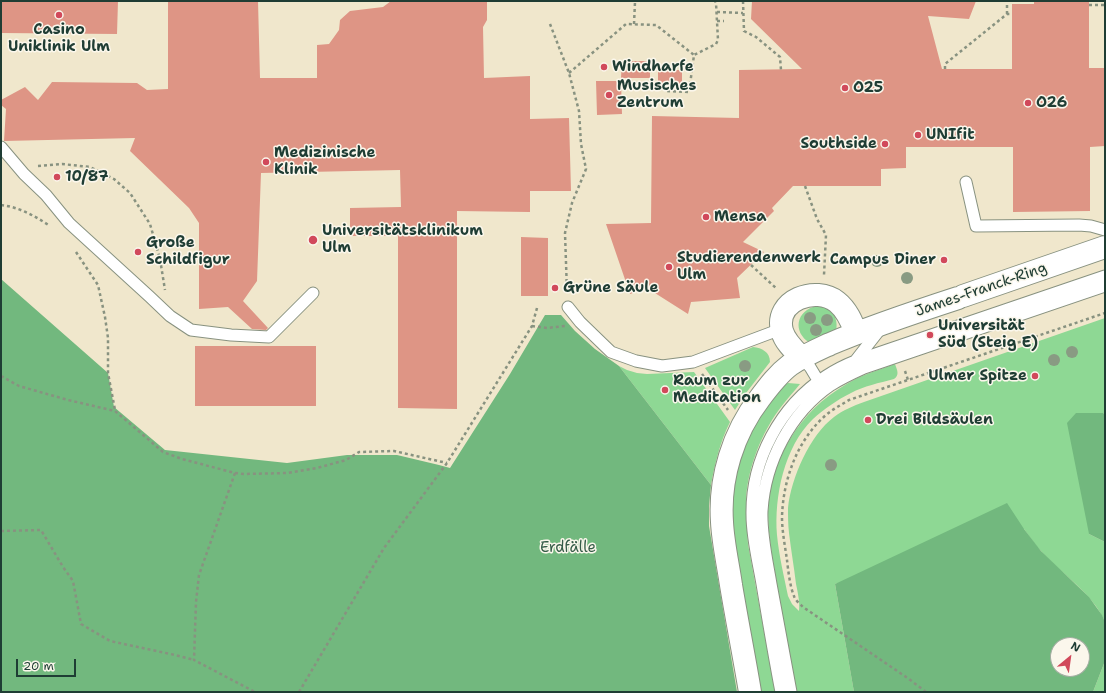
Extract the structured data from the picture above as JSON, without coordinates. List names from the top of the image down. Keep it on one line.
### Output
{"streets":{"street":["James-Franck-Ring"]},"parks":["Erdfälle"],"places":["Casino Uniklinik Ulm","Windharfe","O25","Musisches Zentrum","O26","UNIfit","Southside","Medizinische Klinik","10/87","Mensa","Universitätsklinikum Ulm","Große Schildfigur","Campus Diner","Studierendenwerk Ulm","Grüne Säule","Universität Süd (Steig E)","Ulmer Spitze","Raum zur Meditation","Drei Bildsäulen"],"scale_bar":"20 m","north":"top right"}
